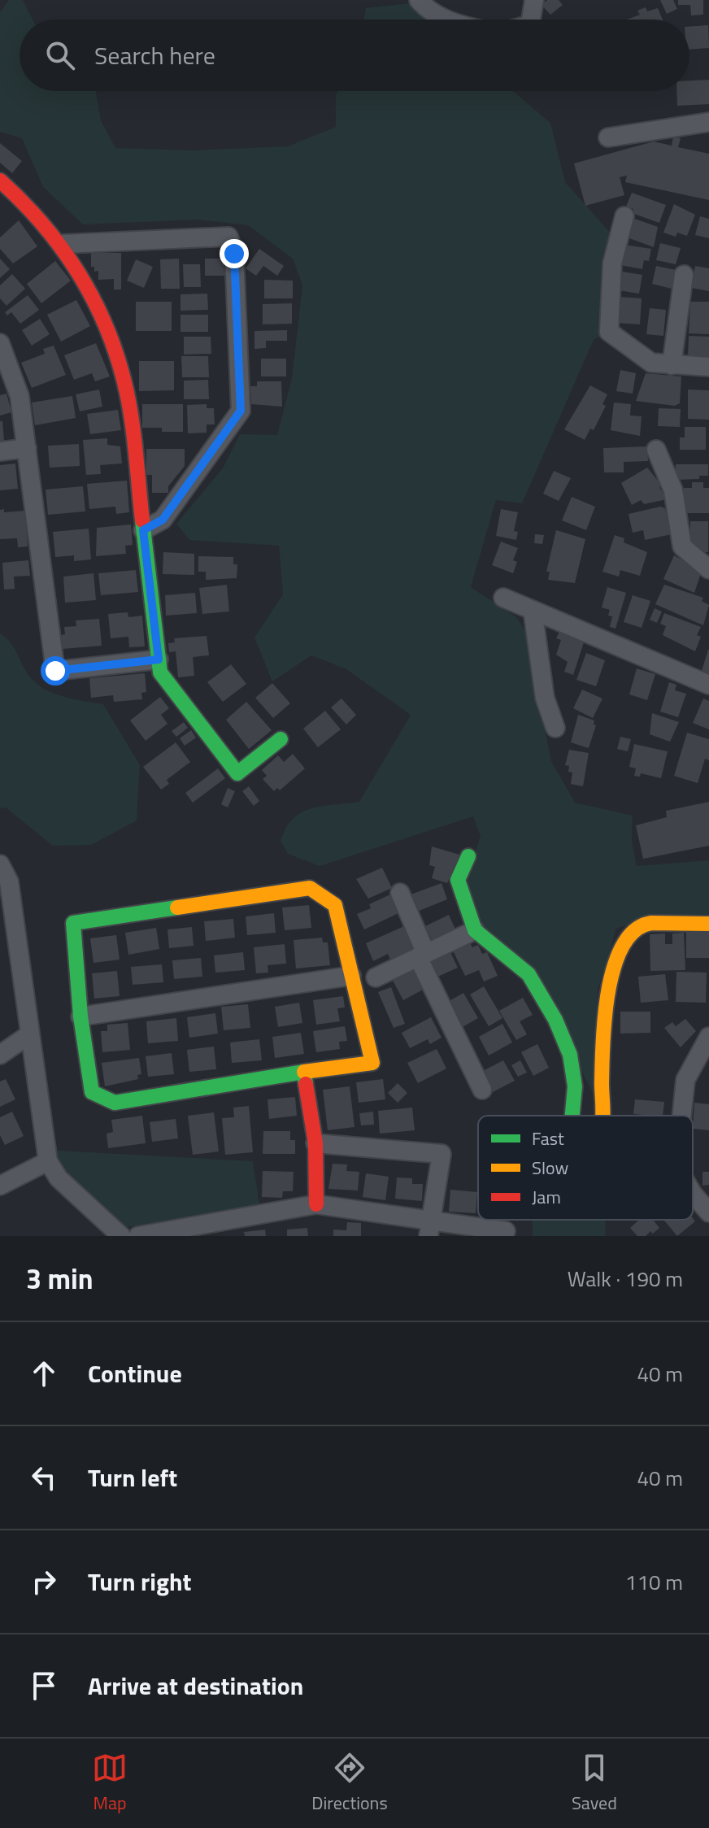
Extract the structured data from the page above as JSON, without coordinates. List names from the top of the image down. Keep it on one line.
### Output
{"legend":["Fast","Slow","Jam"],"page":{"search":"Search here","heading":["3 min","Walk · 190 m"],"list":[["Continue","40 m"],["Turn left","40 m"],["Turn right","110 m"],"Arrive at destination"],"nav":["Map","Directions","Saved"]}}
